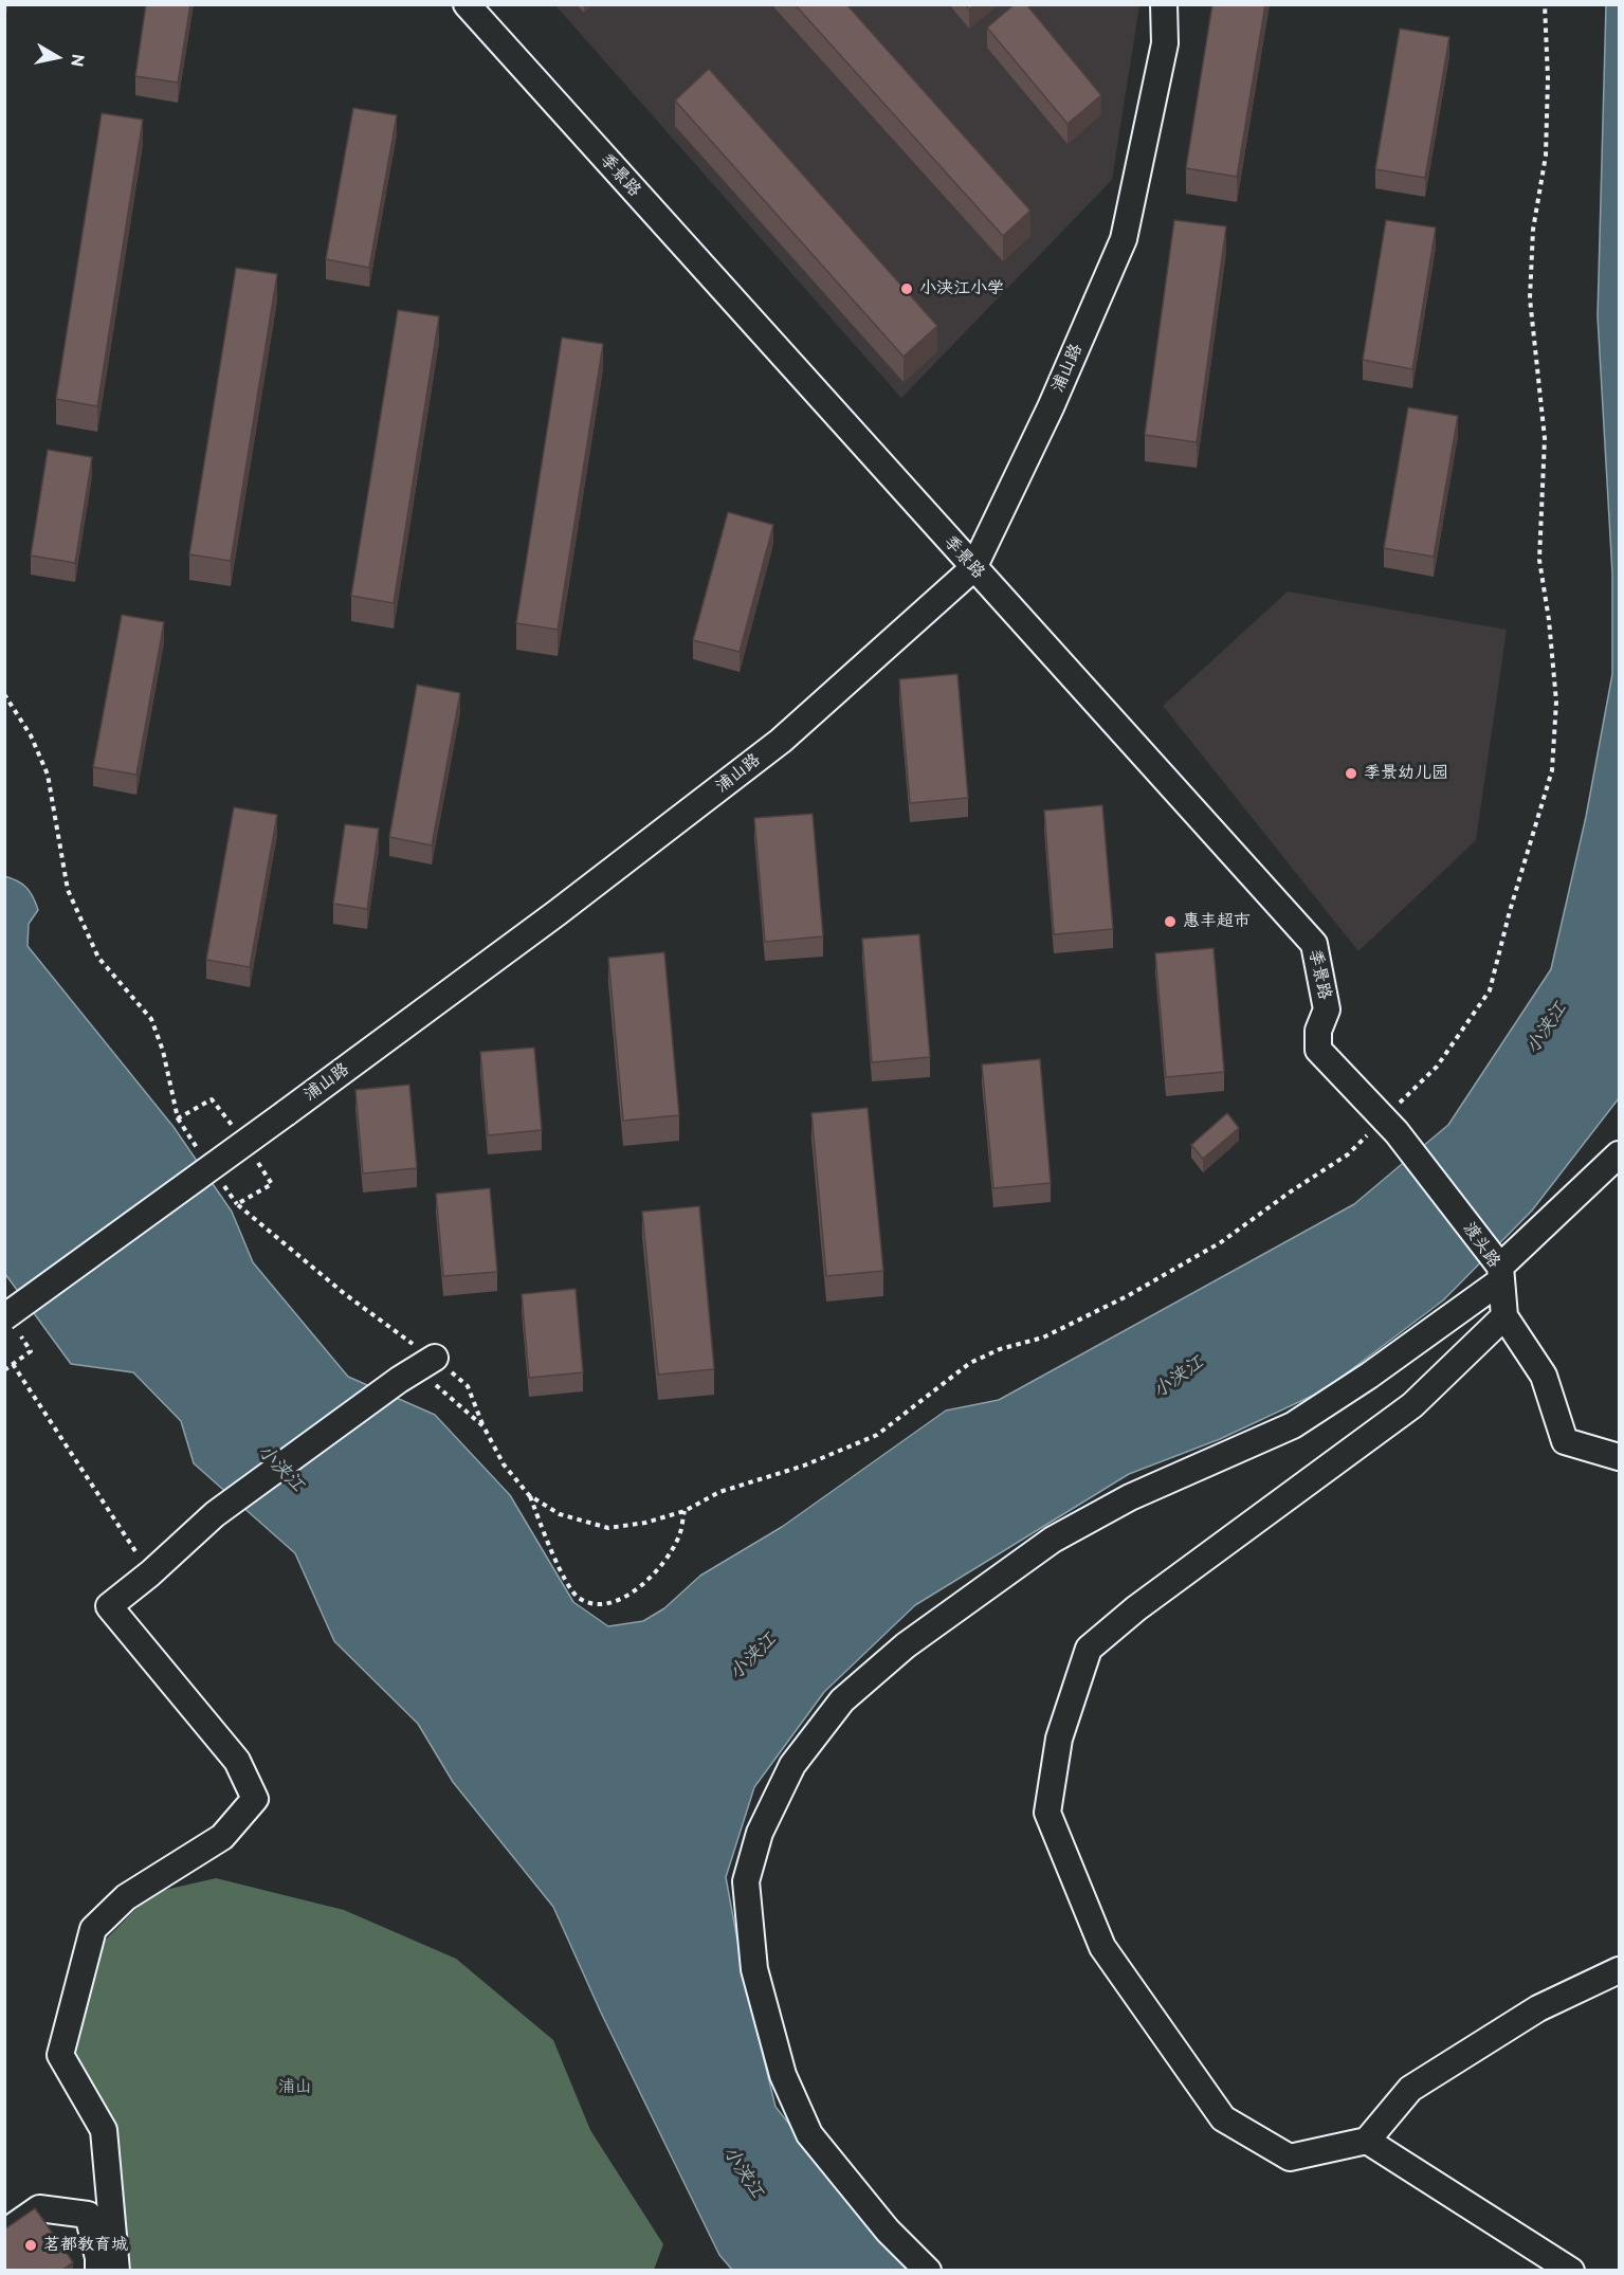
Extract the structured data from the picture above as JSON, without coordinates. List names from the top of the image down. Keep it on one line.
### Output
{"streets":{"street":["季景路","浦山路","渡头路"]},"crossings":[["季景路","浦山路"],["季景路","渡头路"]],"water":["小浃江"],"parks":["浦山"],"places":["小浃江小学","季景幼儿园","惠丰超市","茗都教育城"],"north":"right"}
